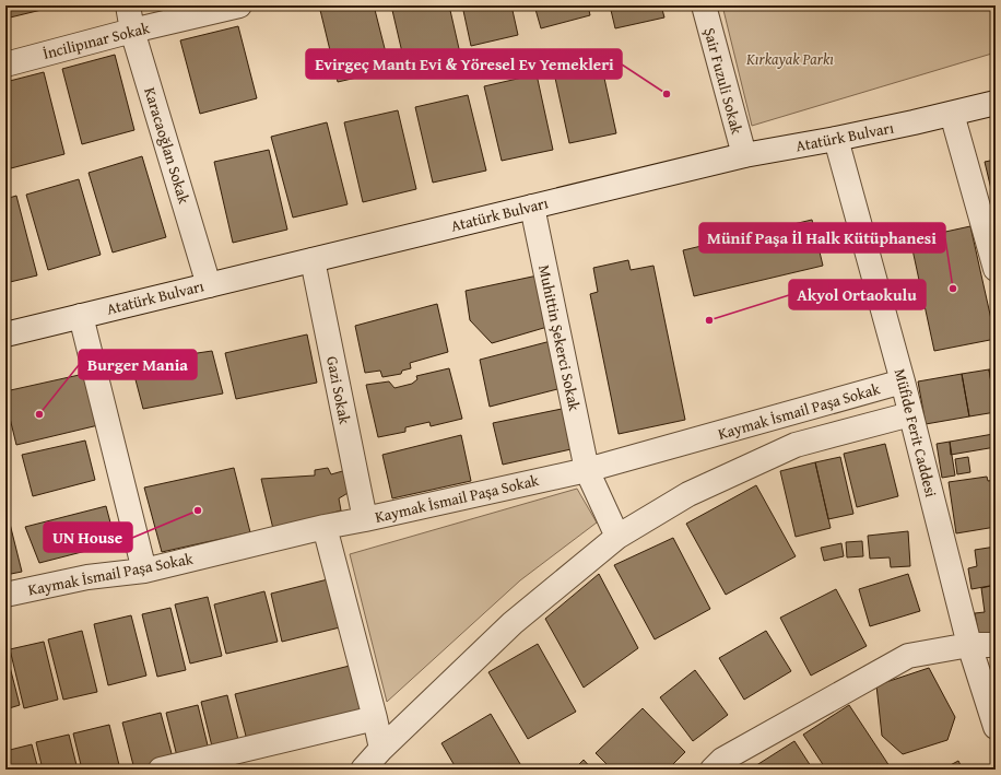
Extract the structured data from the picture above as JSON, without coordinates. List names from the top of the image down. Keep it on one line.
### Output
{"streets":{"street":["İncilipınar Sokak","Şair Fuzuli Sokak","Atatürk Bulvarı","Karacaoğlan Sokak","Muhittin Şekerci Sokak","Gazi Sokak","Kaymak İsmail Paşa Sokak","Müfide Ferit Caddesi"]},"crossings":[["İncilipınar Sokak","Karacaoğlan Sokak"],["Şair Fuzuli Sokak","Atatürk Bulvarı"],["Atatürk Bulvarı","Karacaoğlan Sokak"],["Atatürk Bulvarı","Muhittin Şekerci Sokak"],["Atatürk Bulvarı","Gazi Sokak"],["Atatürk Bulvarı","Müfide Ferit Caddesi"],["Muhittin Şekerci Sokak","Kaymak İsmail Paşa Sokak"],["Gazi Sokak","Kaymak İsmail Paşa Sokak"],["Kaymak İsmail Paşa Sokak","Müfide Ferit Caddesi"]],"parks":["Kırkayak Parkı"],"places":["Evirgeç Mantı Evi & Yöresel Ev Yemekleri","Münif Paşa İl Halk Kütüphanesi","Akyol Ortaokulu","Burger Mania","UN House"]}
